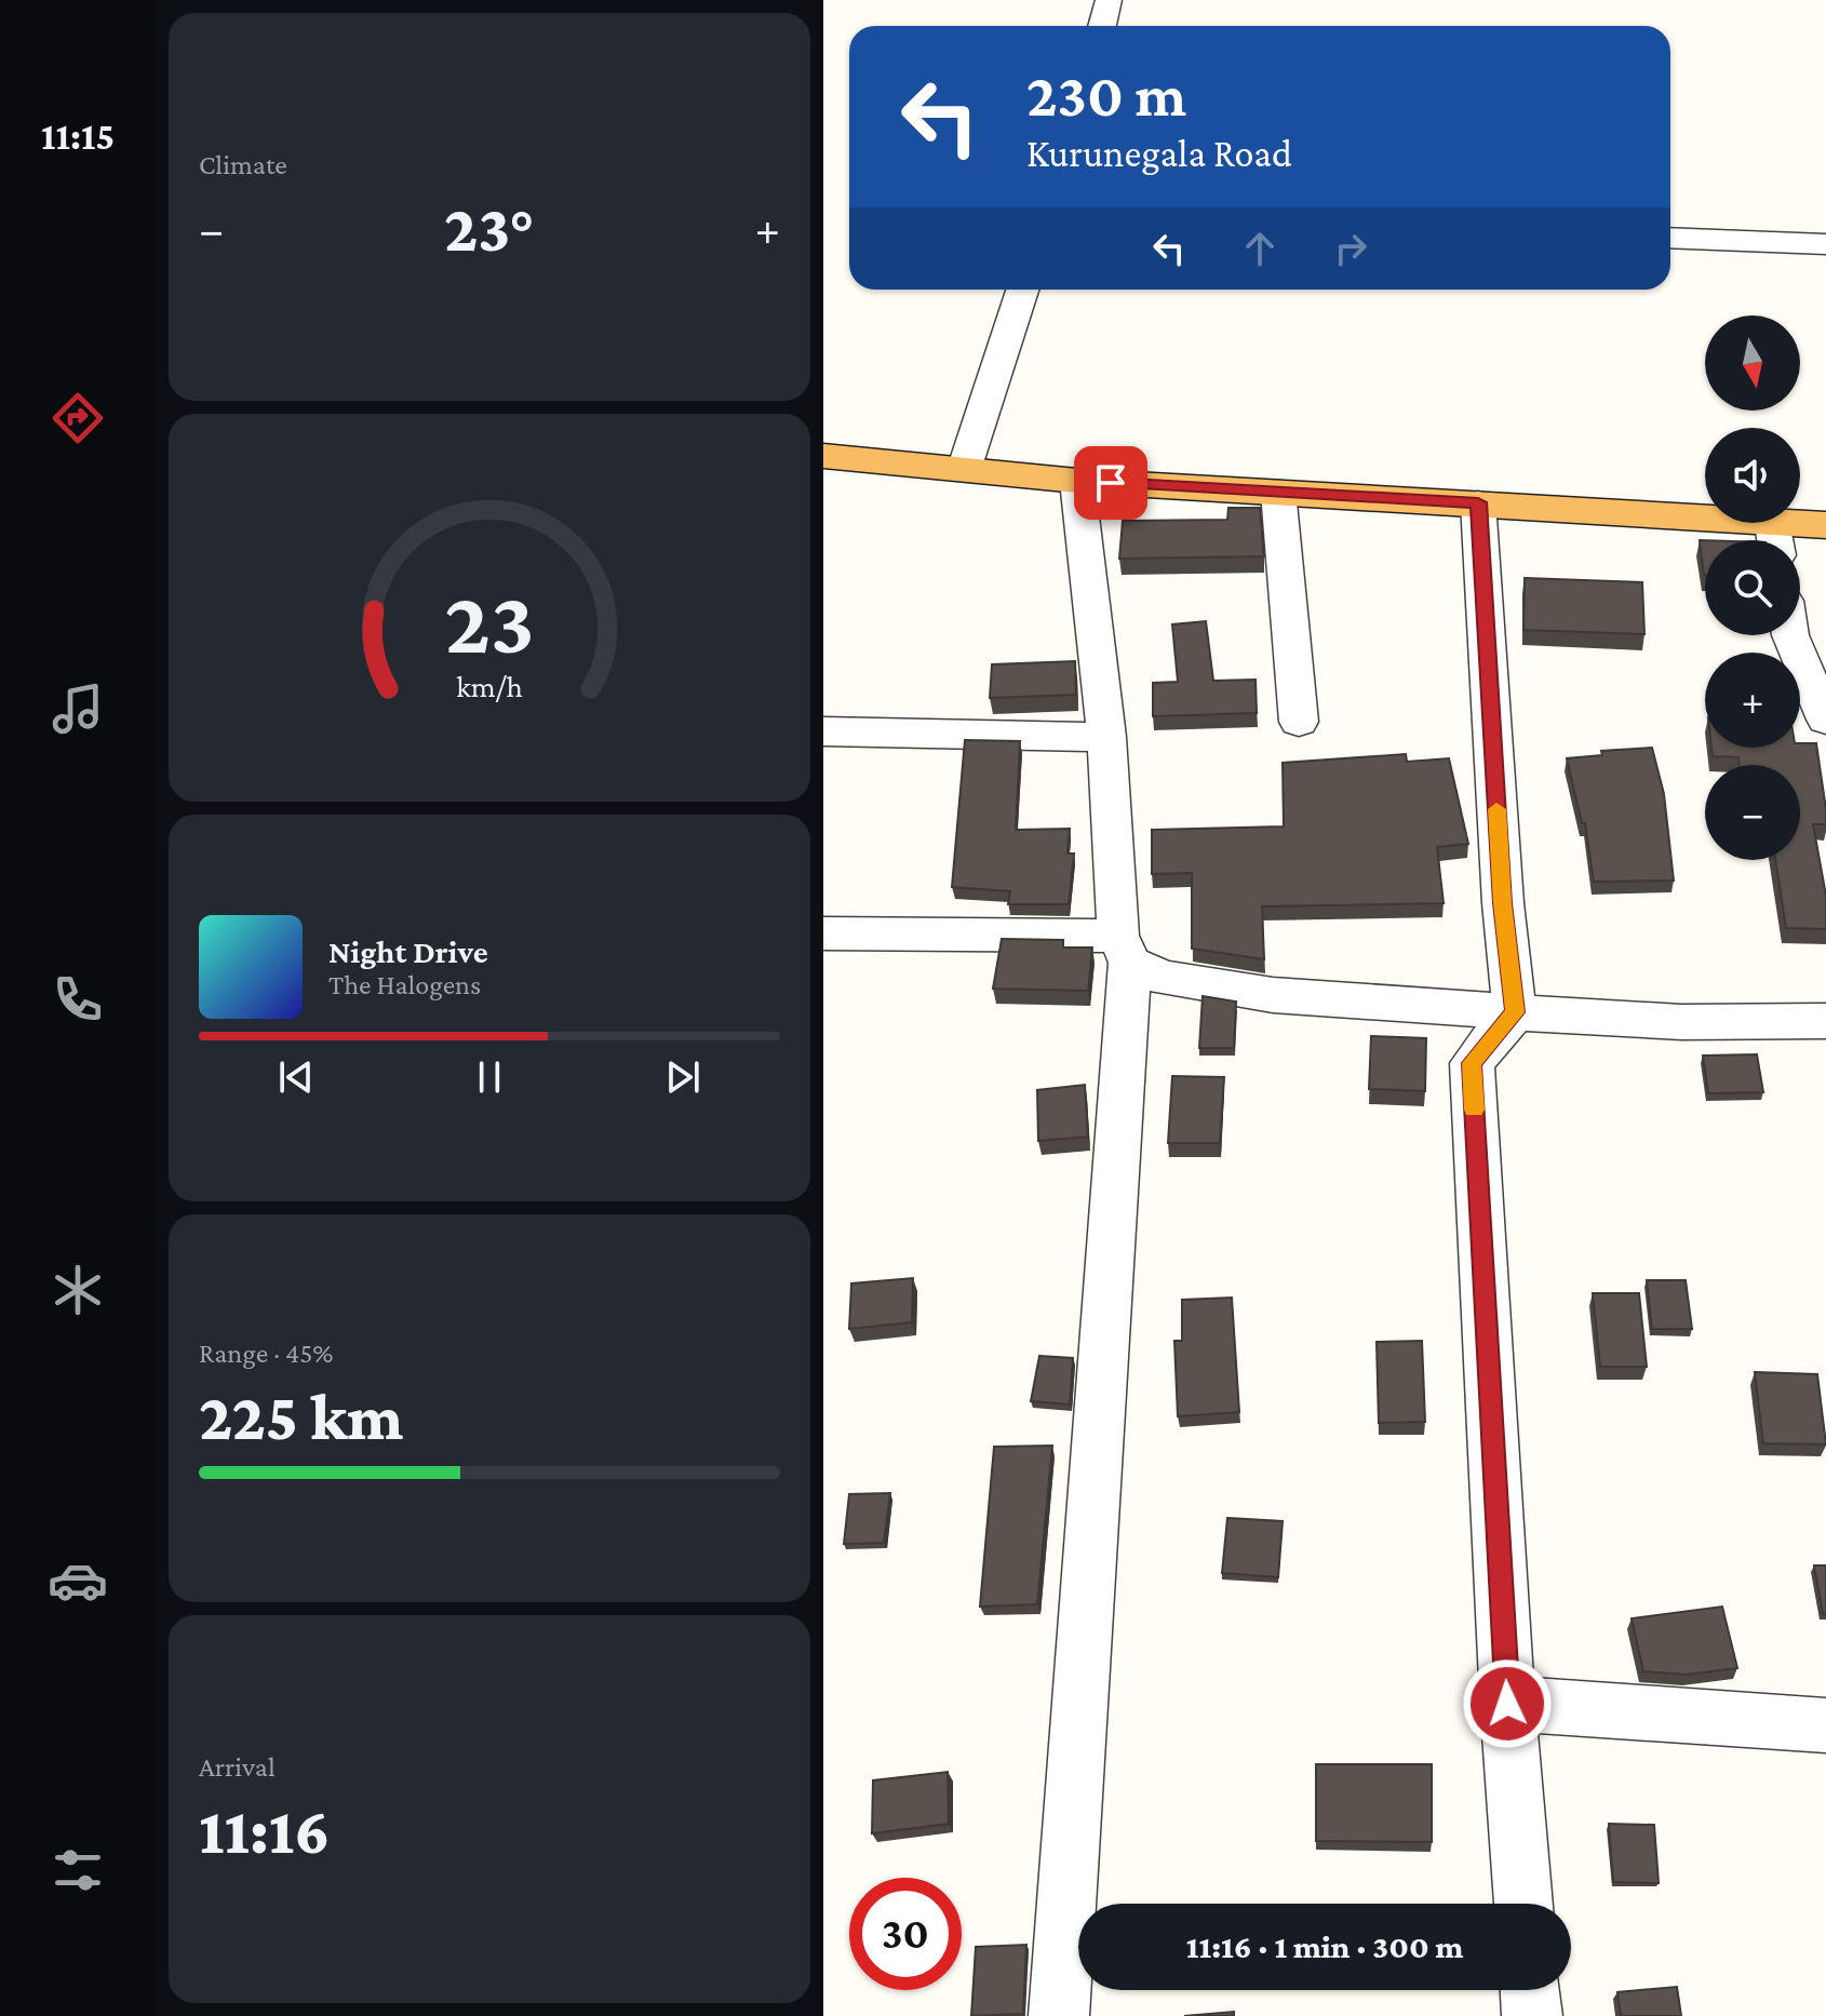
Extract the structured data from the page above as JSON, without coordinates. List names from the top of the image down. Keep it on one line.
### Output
{"north":"bottom","page":{"tabs":"11:15","tile":["Climate",["Range · 45%","225 km"],["Arrival","11:16"]],"turn":["230 m","Kurunegala Road"],"heat":["−","23°","+"],"map_buttons":["+","−"],"song":["Night Drive","The Halogens"],"limit":"30","trip":"11:16 · 1 min · 300 m","gauge":["23","km/h"]}}
